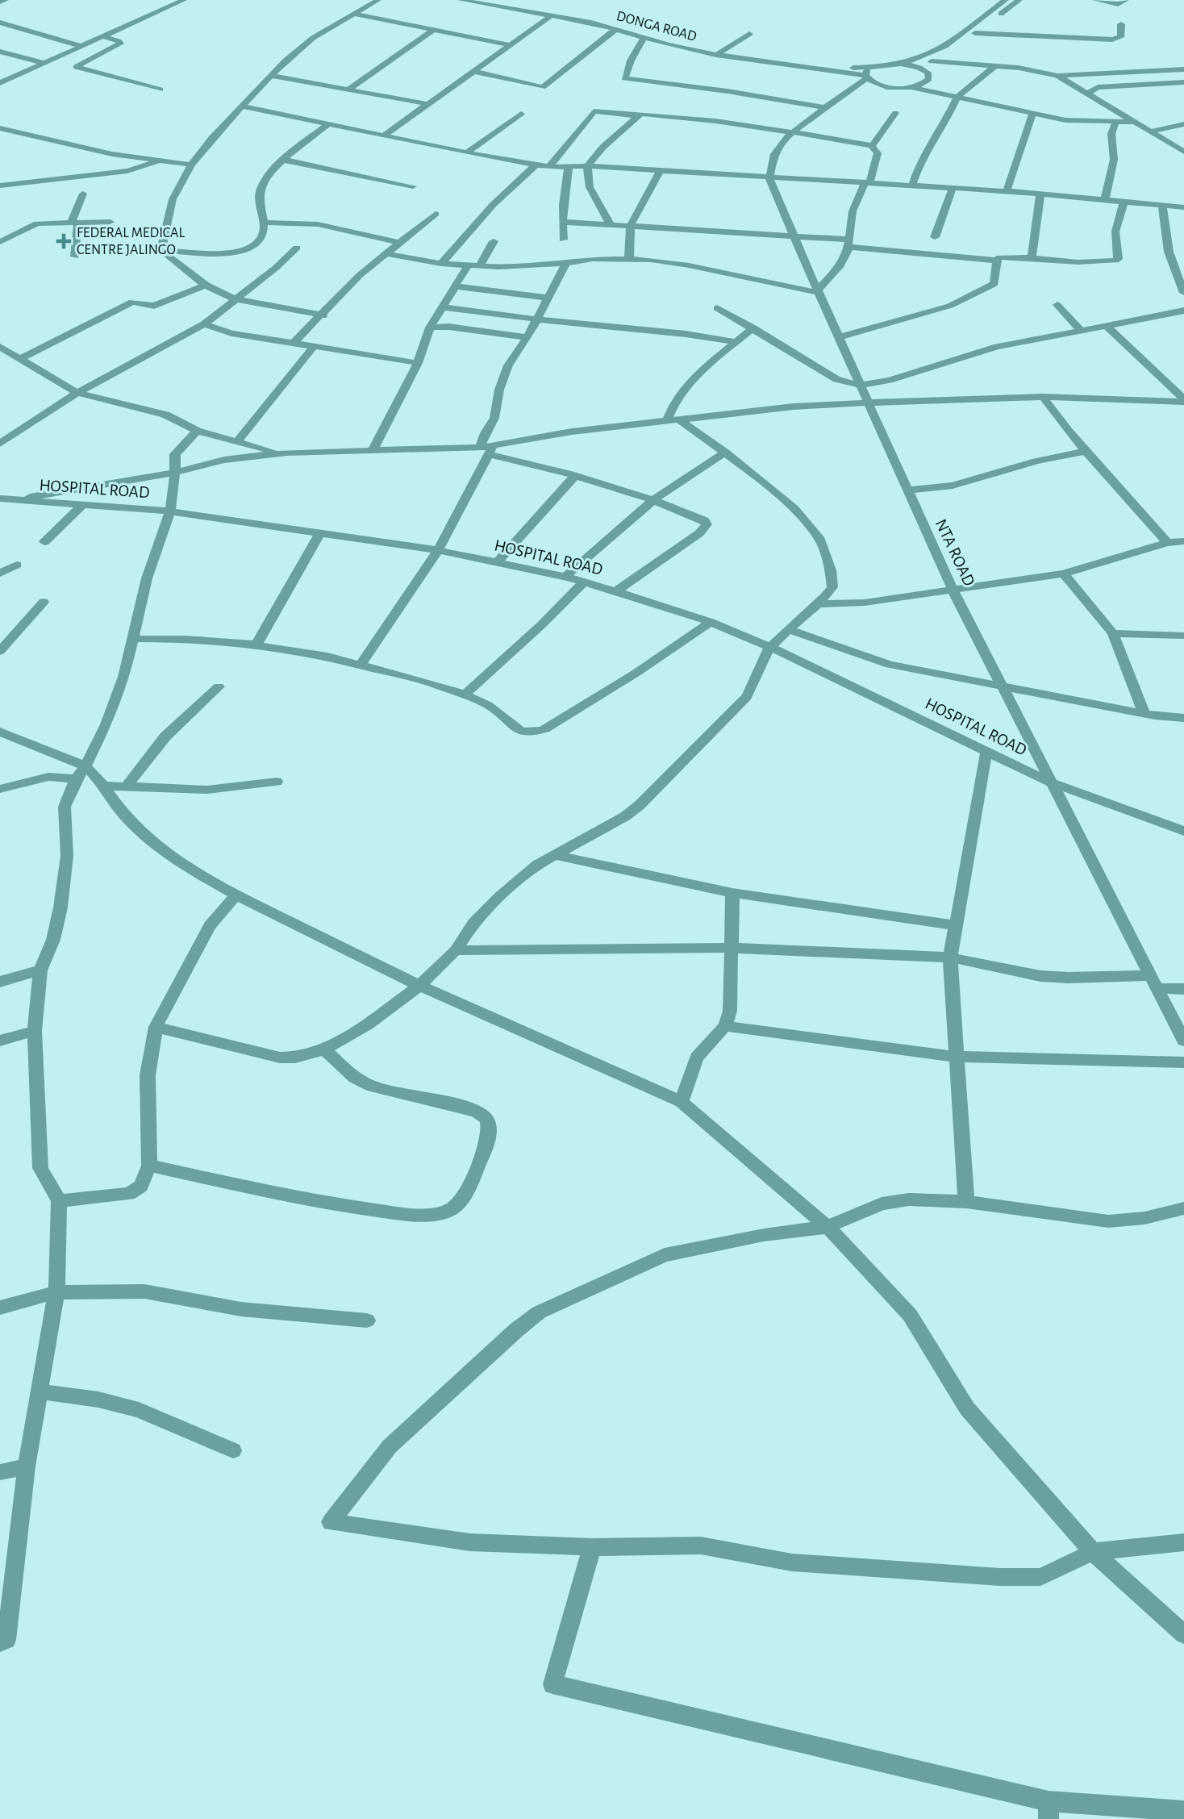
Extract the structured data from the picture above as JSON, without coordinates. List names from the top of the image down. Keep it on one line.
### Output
{"streets":{"street":["DONGA ROAD","HOSPITAL ROAD","NTA ROAD"]},"crossings":[["HOSPITAL ROAD","NTA ROAD"]],"places":{"health":["FEDERAL MEDICAL CENTRE JALINGO"]}}
